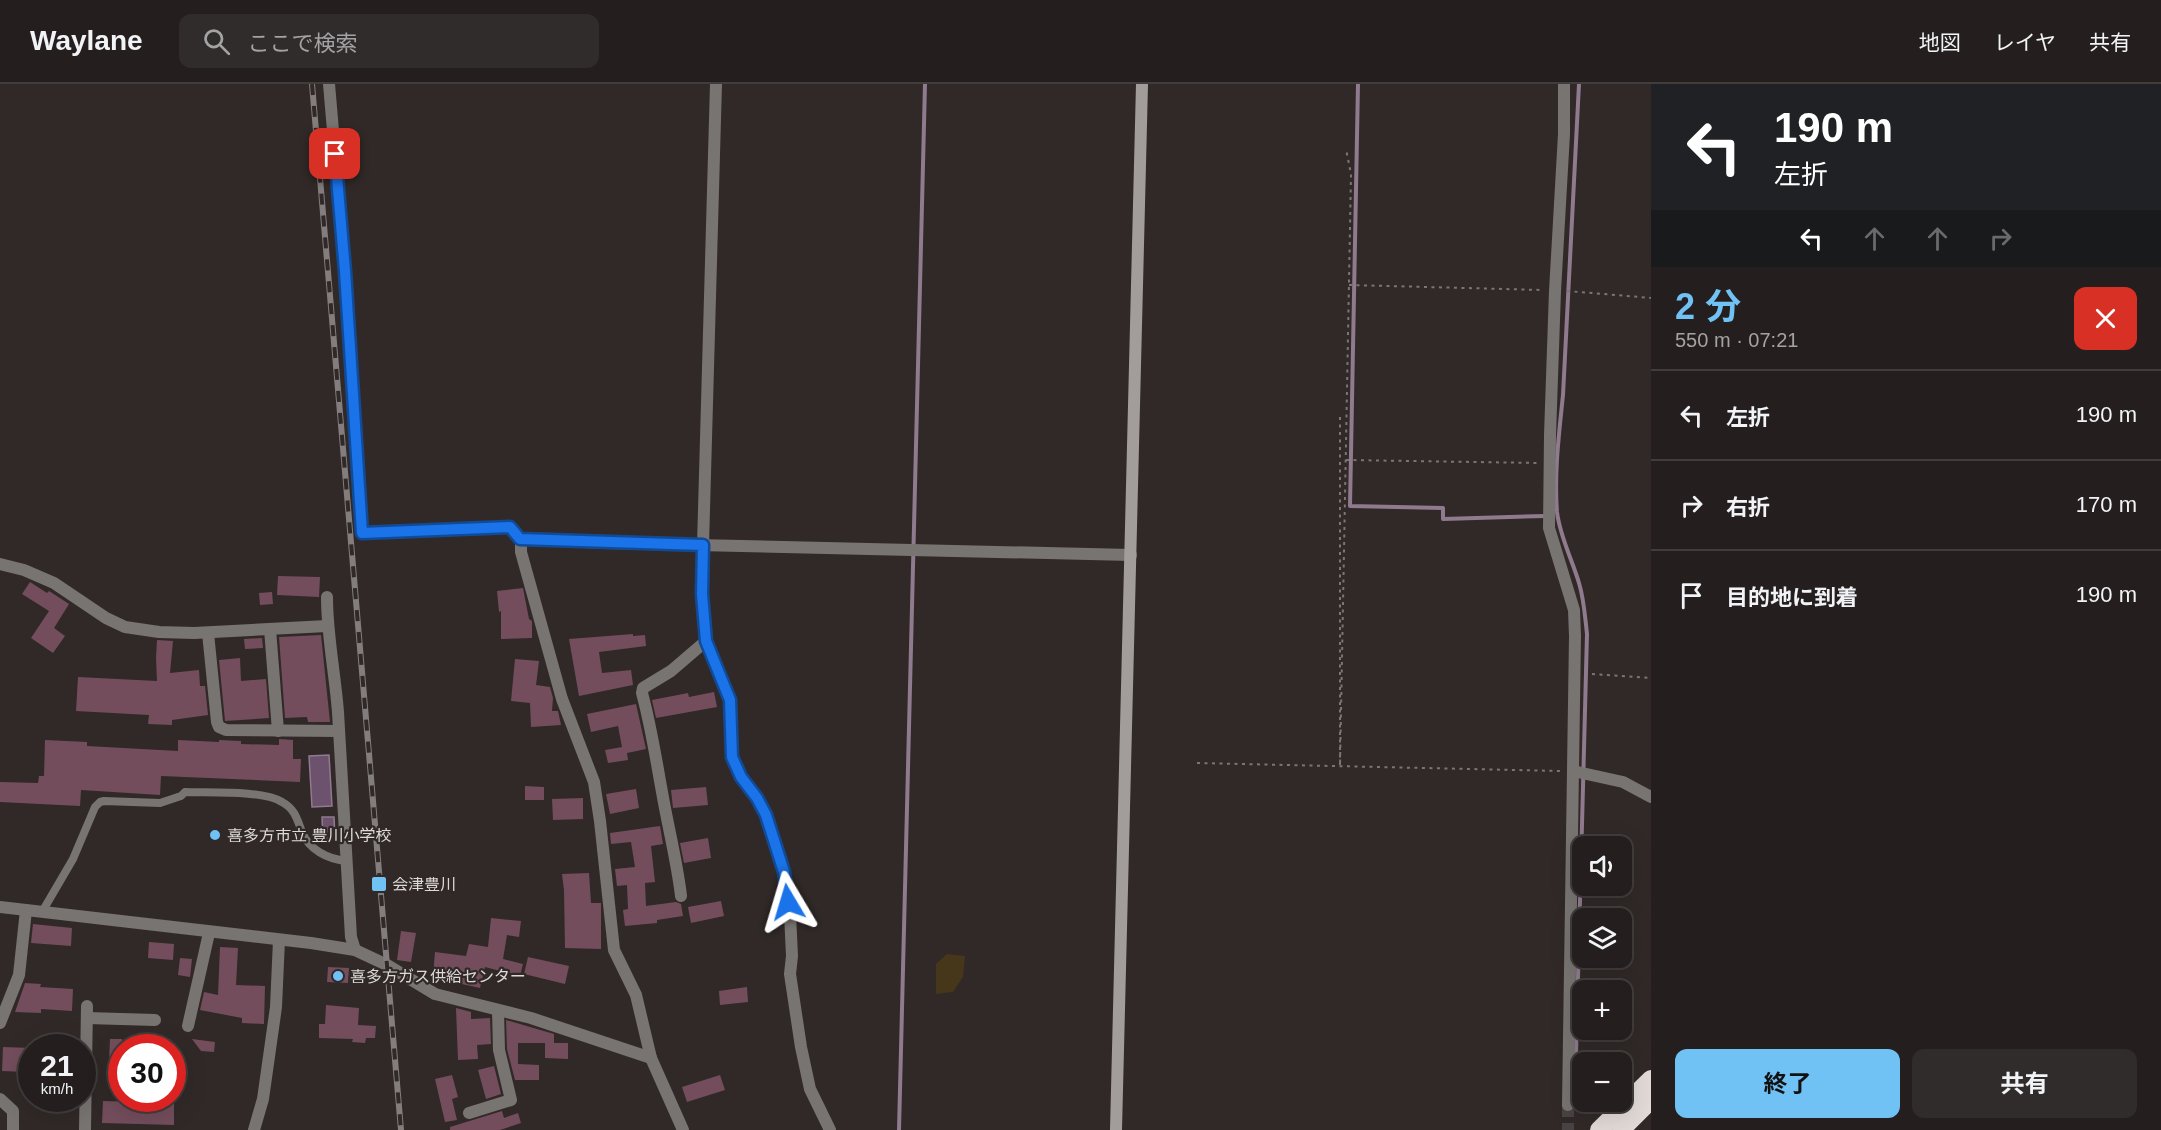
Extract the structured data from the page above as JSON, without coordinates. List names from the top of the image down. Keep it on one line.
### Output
{"places":{"other":["喜多方市立 豊川小学校","喜多方ガス供給センター"],"transit":["会津豊川"]},"page":{"header":"Waylane","search":"ここで検索","nav":["地図","レイヤ","共有"],"turn":["190 m","左折"],"heading":["2 分","550 m · 07:21"],"list":[{"name":"左折","value":"190 m"},{"name":"右折","value":"170 m"},{"name":"目的地に到着","value":"190 m"}],"map_buttons":["+","−"],"speed":"21 km/h","limit":"30","buttons":["終了","共有"]}}
